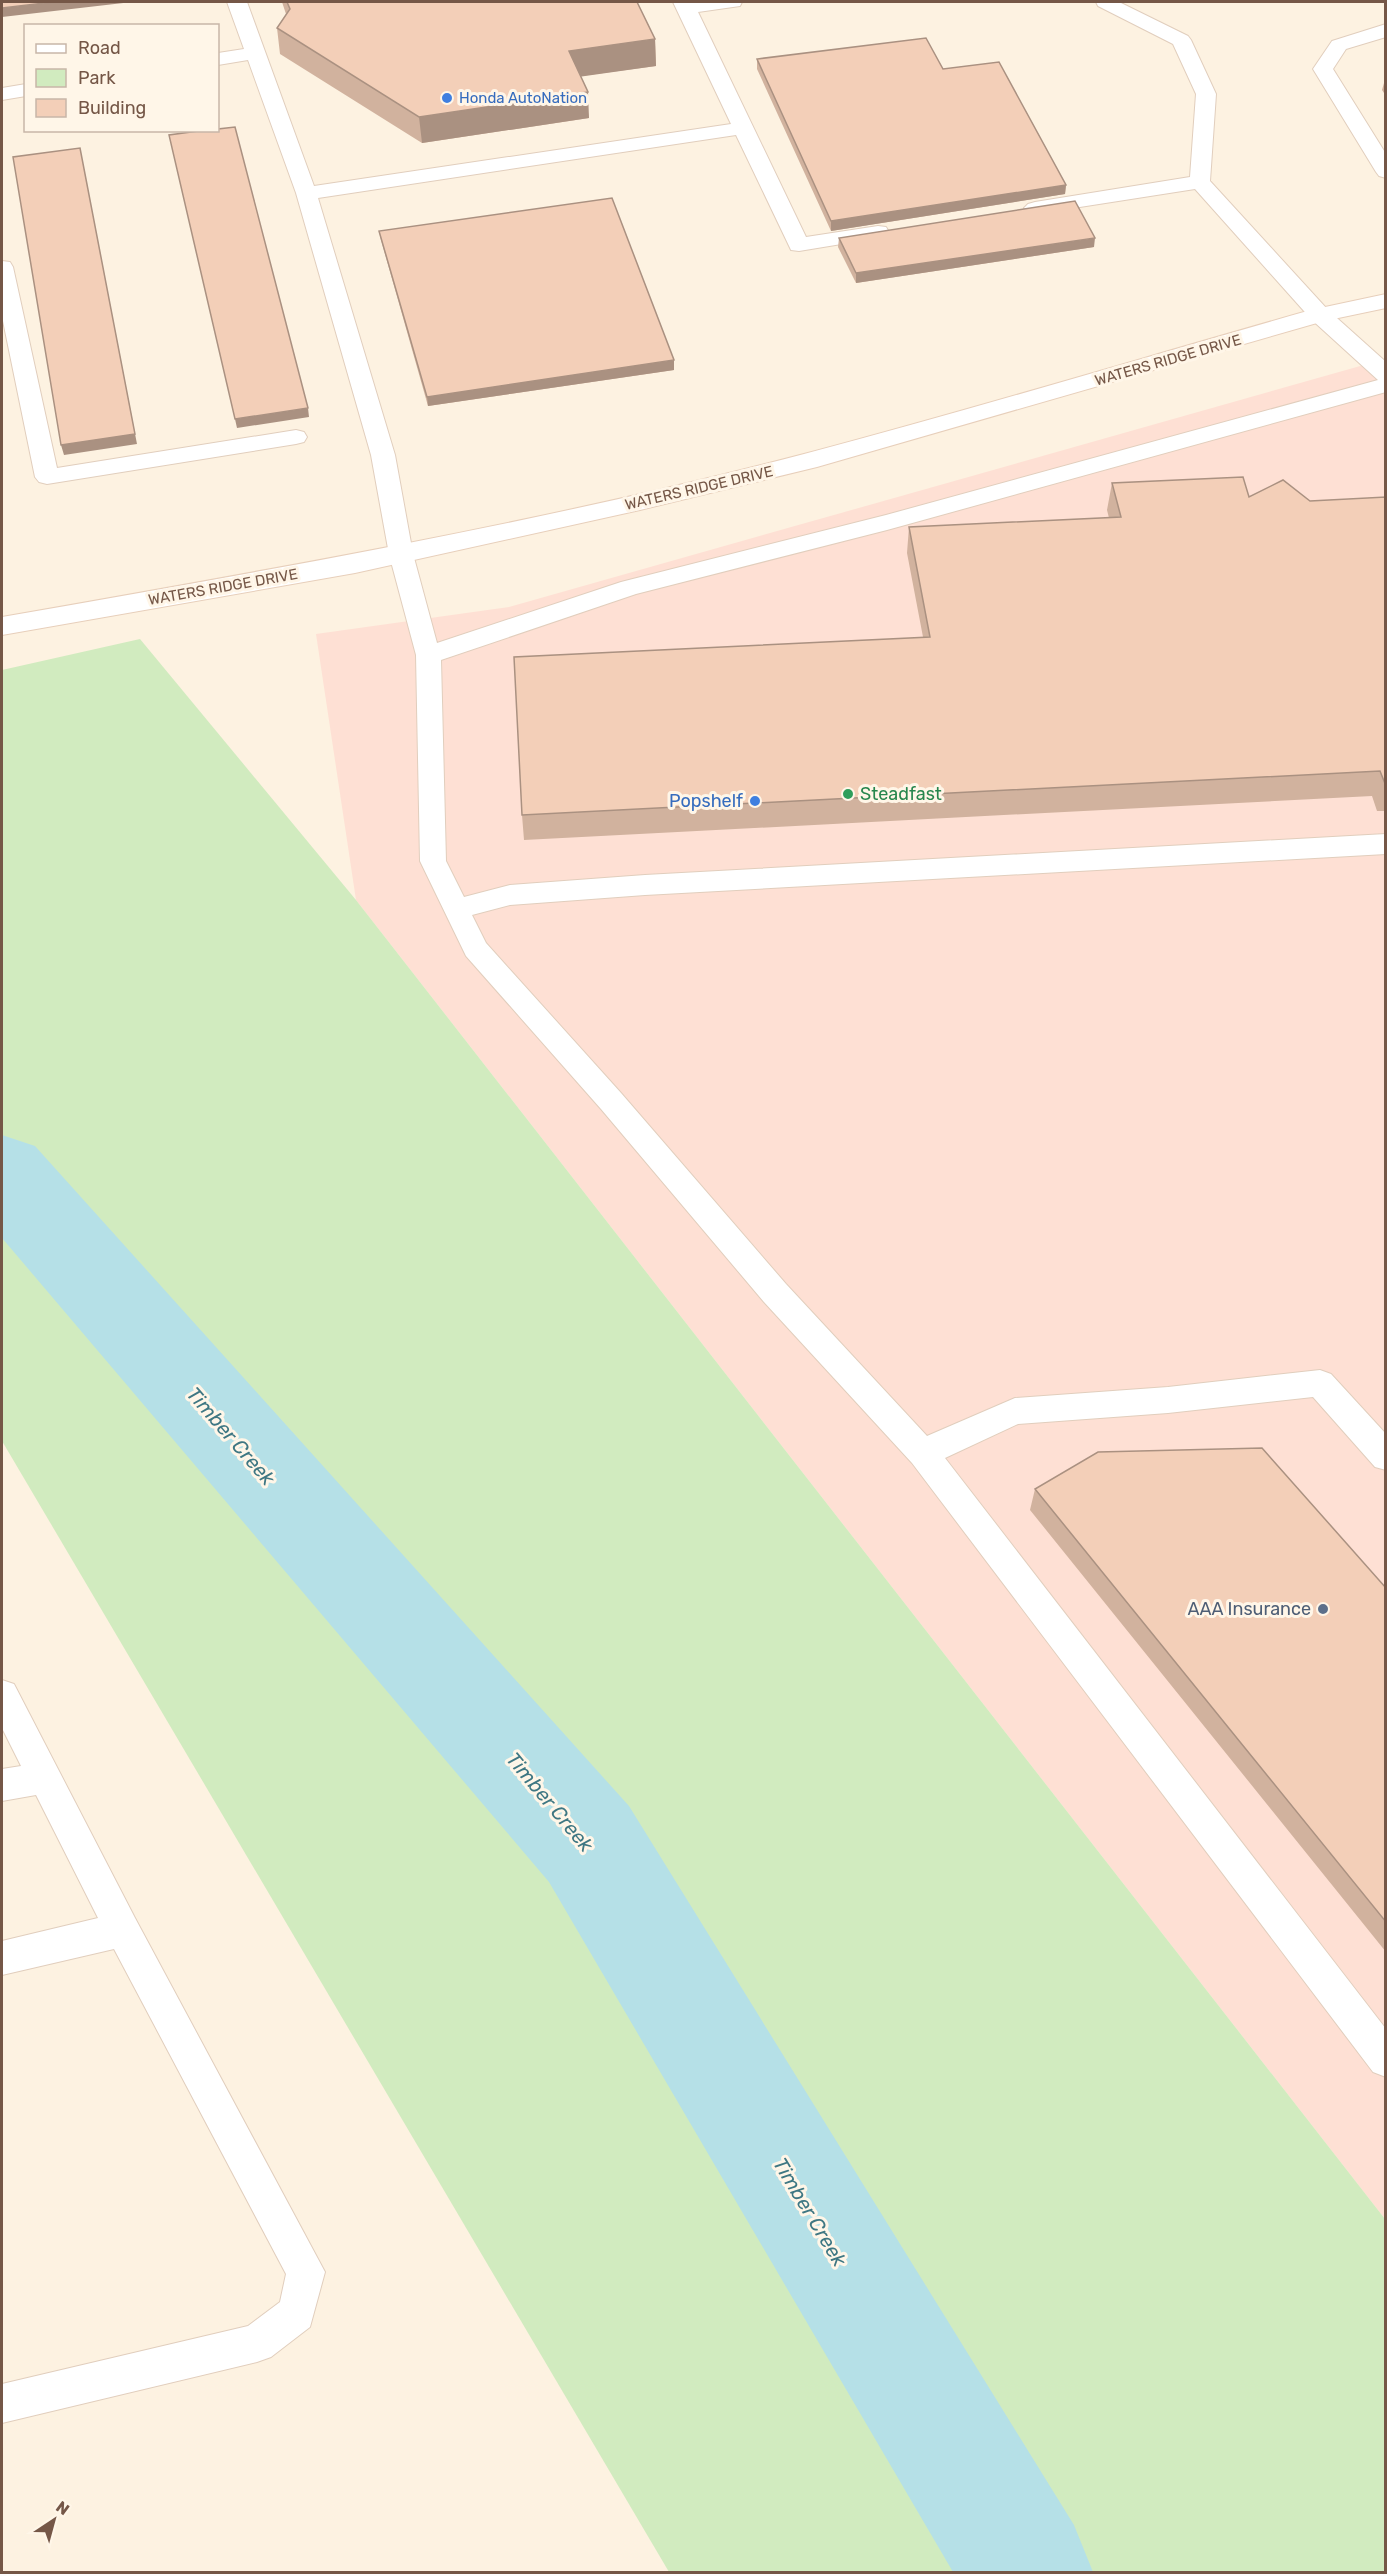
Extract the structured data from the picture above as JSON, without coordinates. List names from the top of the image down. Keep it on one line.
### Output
{"streets":{"street":["WATERS RIDGE DRIVE"]},"water":["Timber Creek"],"places":["Honda AutoNation","Steadfast","Popshelf","AAA Insurance"],"legend":["Road","Park","Building"],"north":"top right"}
